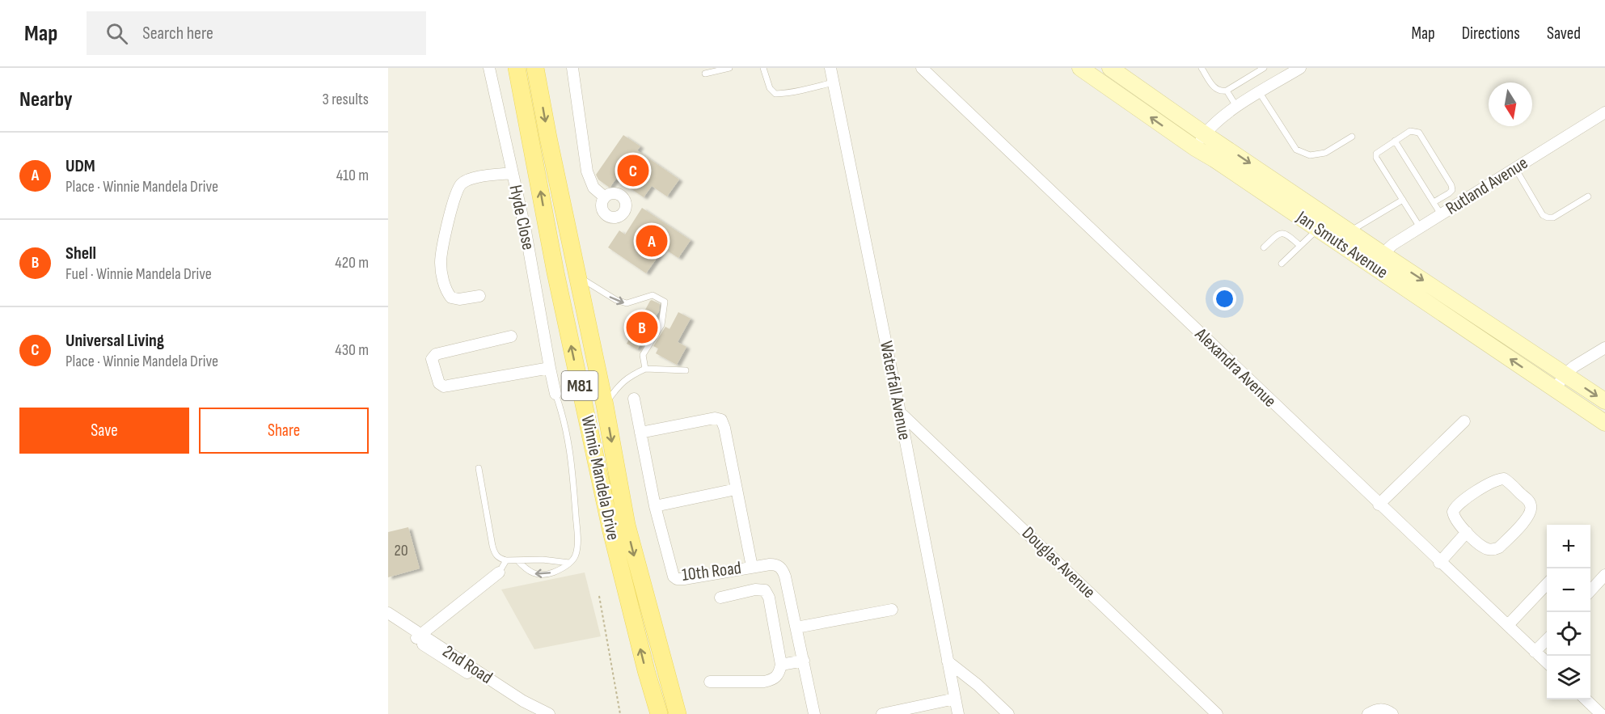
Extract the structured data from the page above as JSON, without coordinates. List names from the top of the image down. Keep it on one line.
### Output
{"streets":{"main road":["Jan Smuts Avenue","M81","Winnie Mandela Drive"],"street":["Rutland Avenue","Hyde Close","Alexandra Avenue","Waterfall Avenue","Douglas Avenue","10th Road","2nd Road"]},"crossings":[["Rutland Avenue","Jan Smuts Avenue"],["Waterfall Avenue","Douglas Avenue"]],"house_numbers":["20"],"north":"bottom","page":{"header":"Map","search":"Search here","nav":["Map","Directions","Saved"],"heading":["Nearby","3 results"],"list":[{"mark":"A","name":"UDM","note":"Place · Winnie Mandela Drive","value":"410 m"},{"mark":"B","name":"Shell","note":"Fuel · Winnie Mandela Drive","value":"420 m"},{"mark":"C","name":"Universal Living","note":"Place · Winnie Mandela Drive","value":"430 m"}],"pins":["C","A","B"],"buttons":["Save","Share"],"map_buttons":["+","−"]}}
